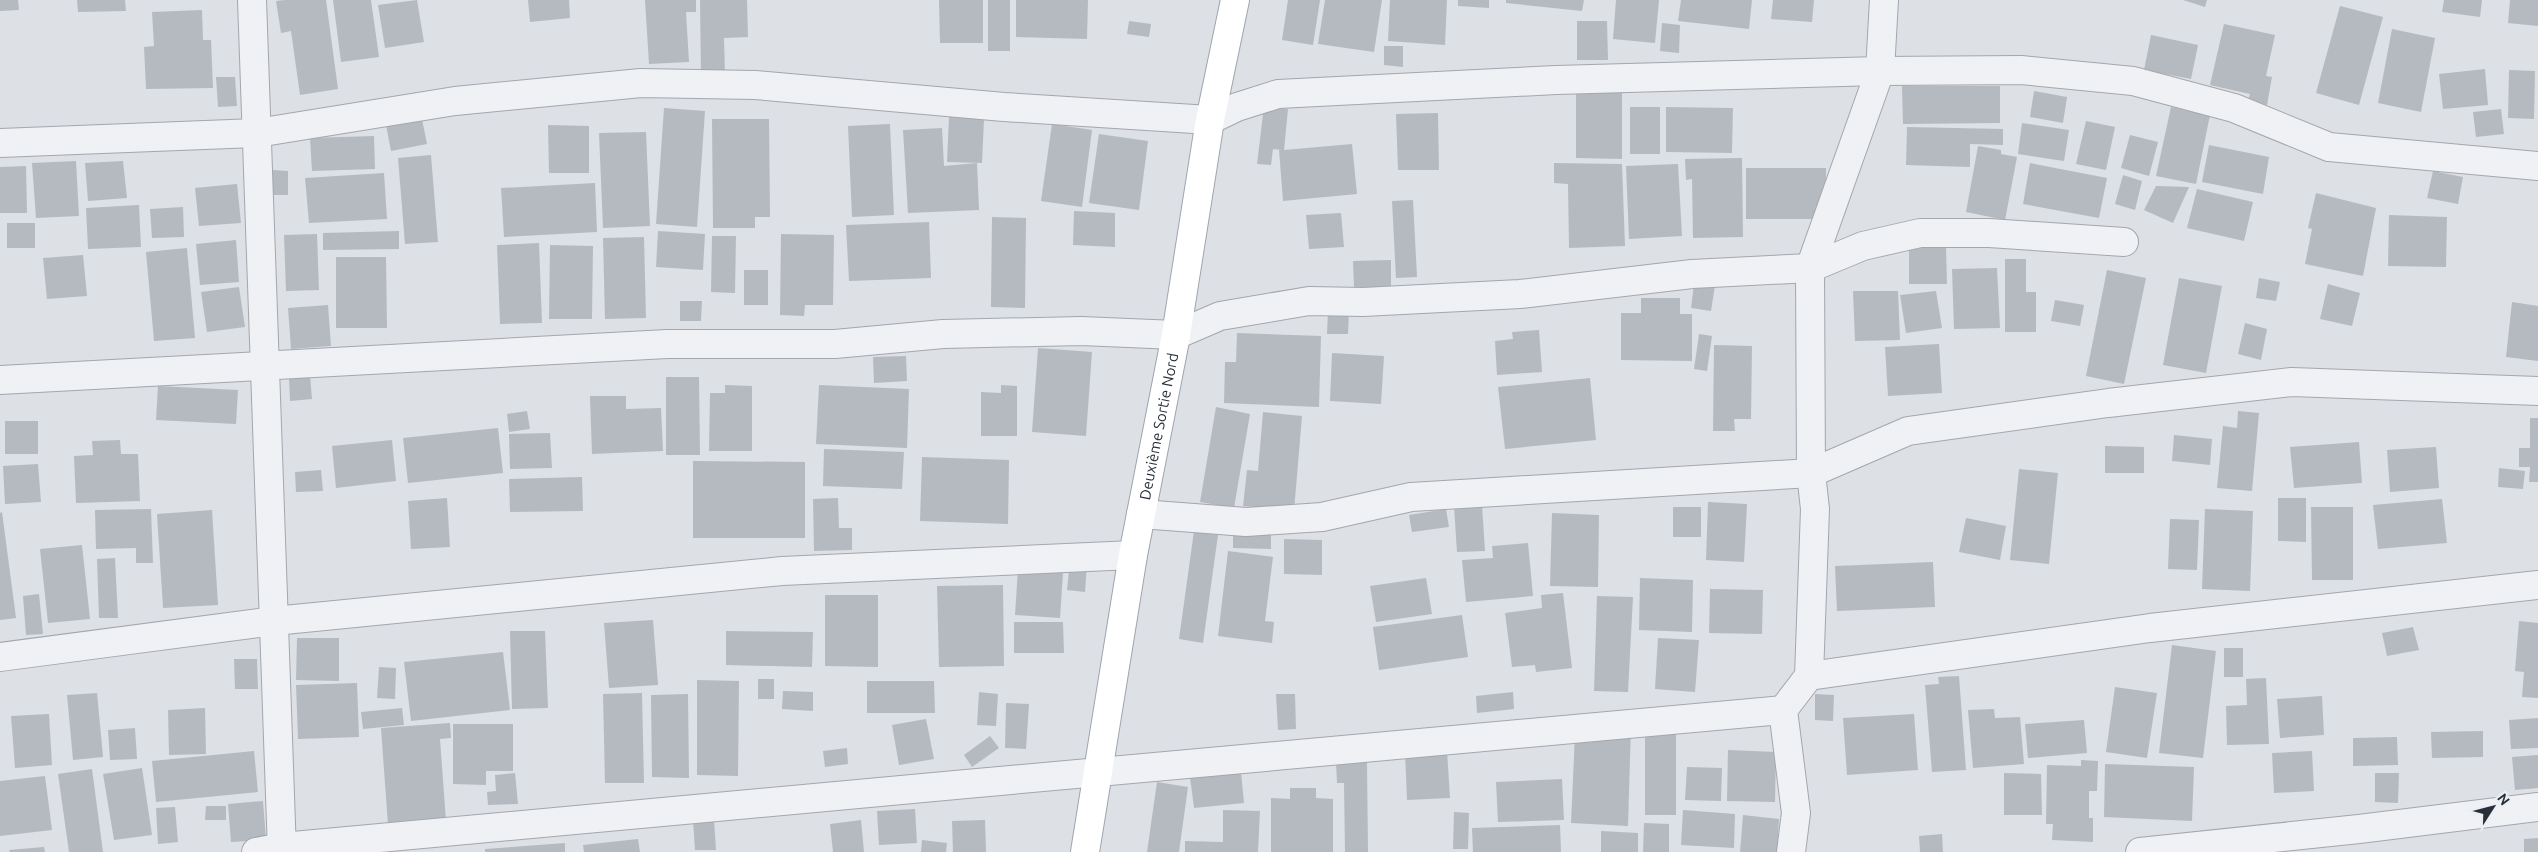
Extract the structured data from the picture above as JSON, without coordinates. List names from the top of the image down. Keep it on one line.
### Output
{"streets":{"main road":["Deuxième Sortie Nord"]},"north":"top right"}
